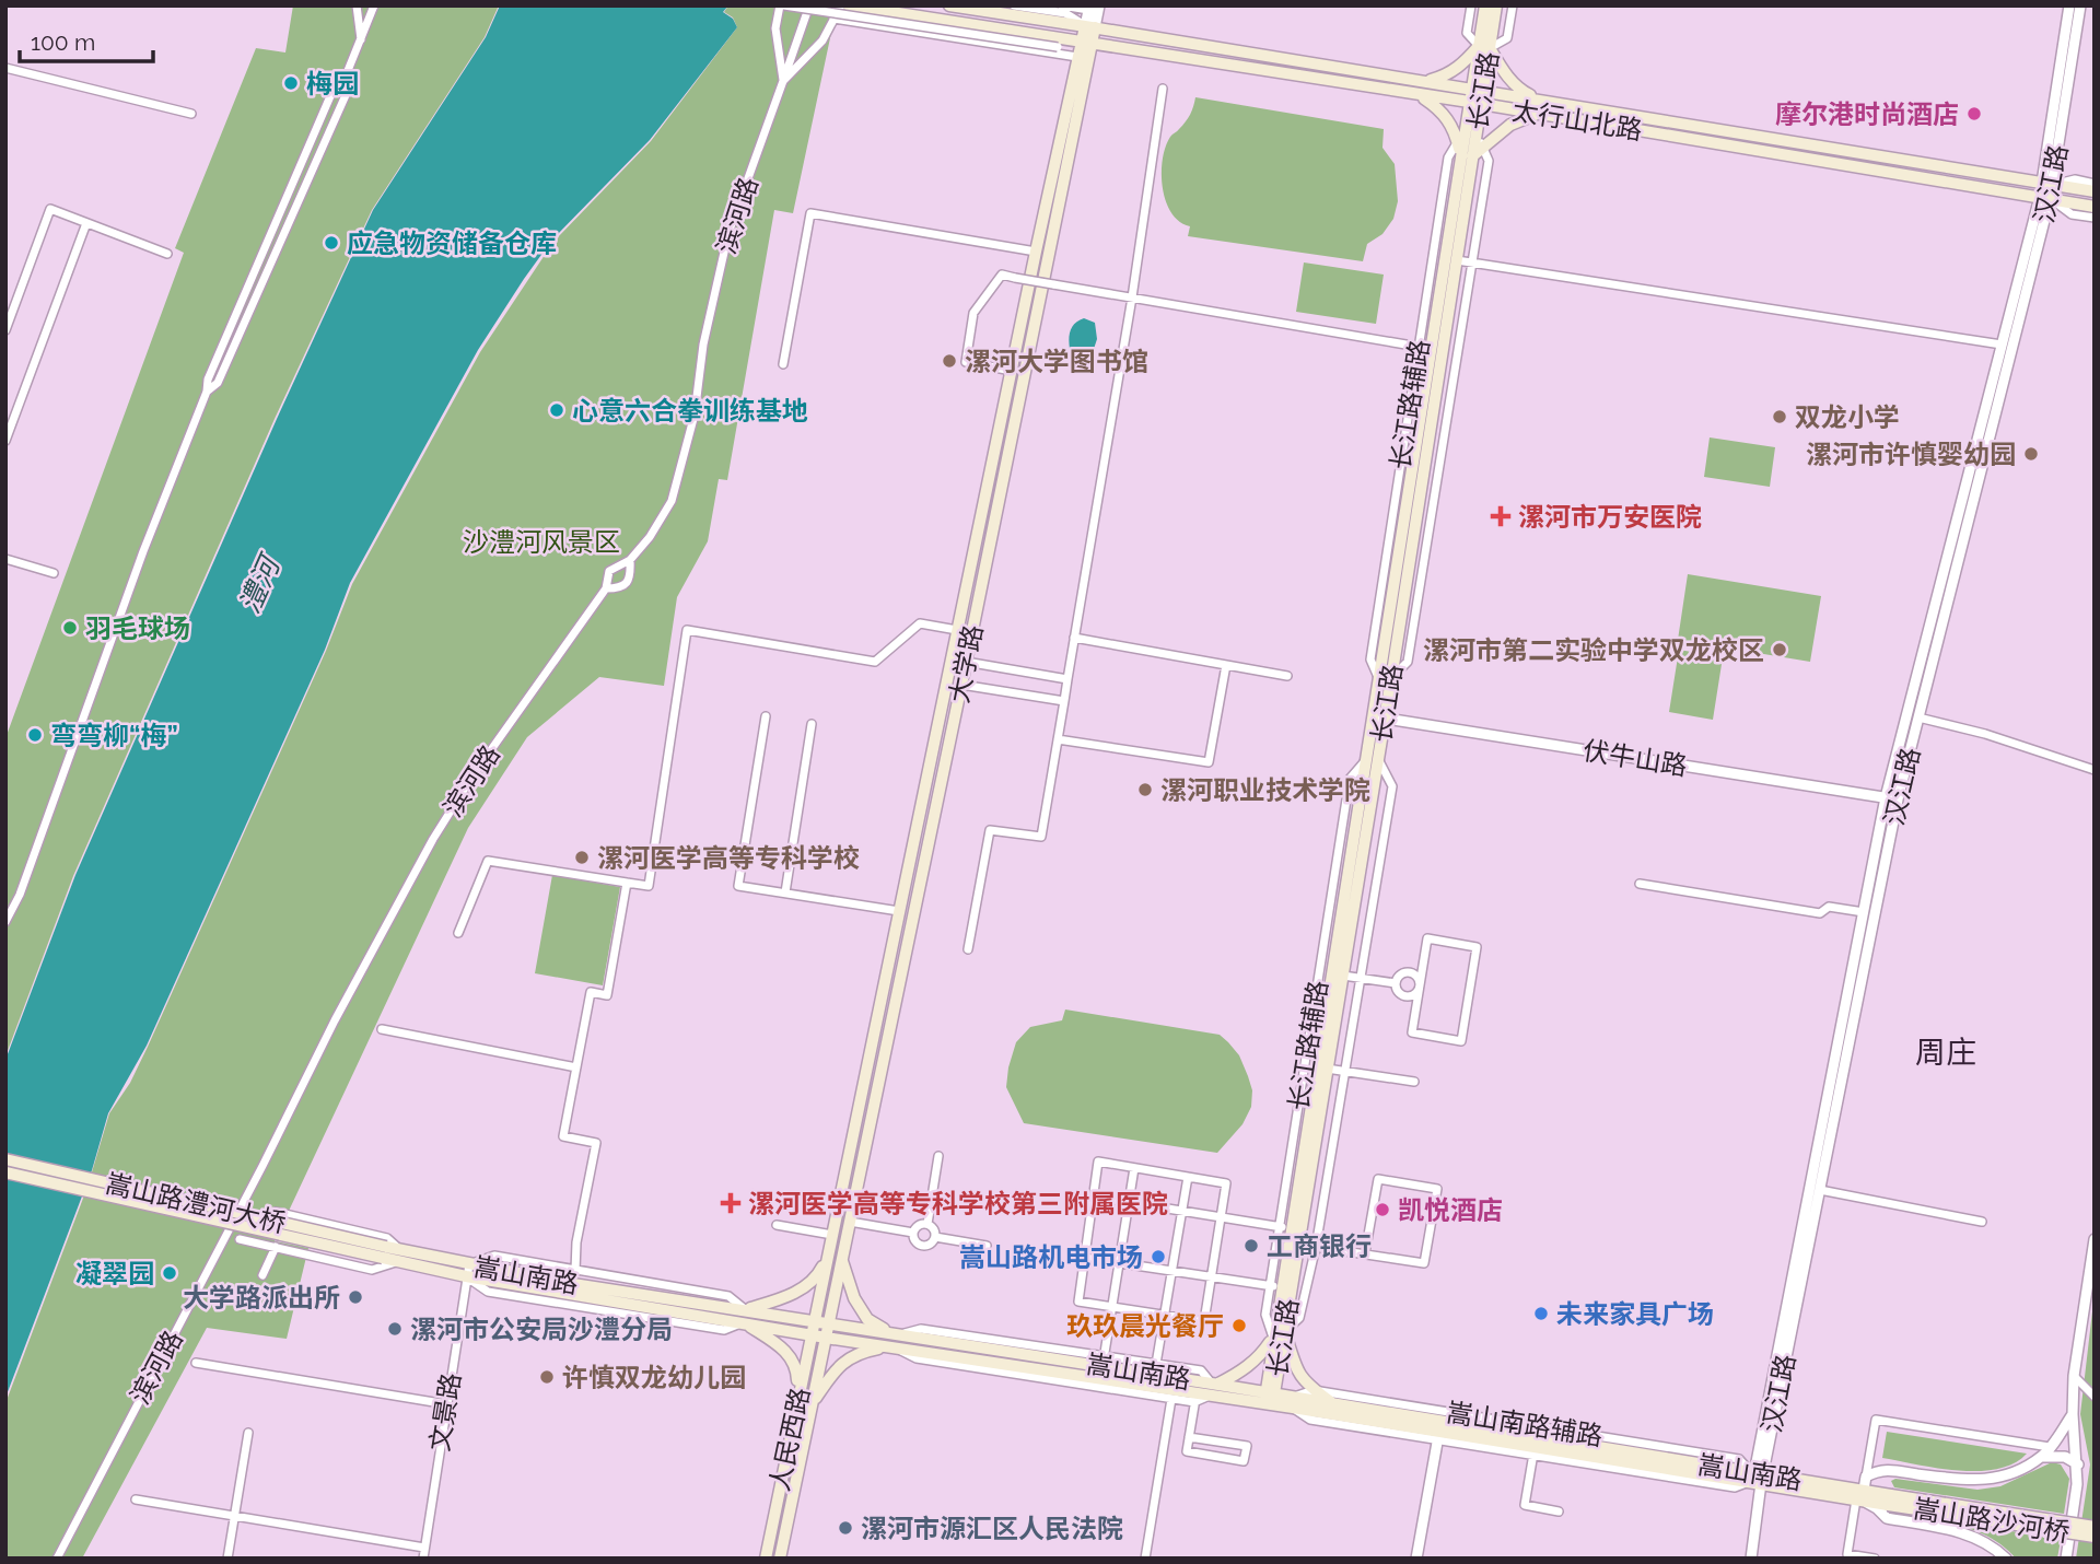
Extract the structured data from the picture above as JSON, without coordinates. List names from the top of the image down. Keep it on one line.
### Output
{"streets":{"main road":["长江路","太行山北路","大学路","嵩山路澧河大桥","嵩山南路","人民西路","嵩山路沙河桥"],"street":["汉江路","滨河路","长江路辅路","伏牛山路","文景路","嵩山南路辅路"]},"crossings":[["长江路","太行山北路"],["长江路","长江路辅路"],["长江路","伏牛山路"],["长江路","嵩山南路"],["太行山北路","汉江路"],["太行山北路","大学路"],["汉江路","伏牛山路"],["汉江路","嵩山南路"],["汉江路","嵩山南路辅路"],["大学路","嵩山南路"],["大学路","人民西路"],["嵩山路澧河大桥","嵩山南路"],["嵩山南路","文景路"],["嵩山南路","嵩山南路辅路"],["嵩山南路","人民西路"],["嵩山南路","嵩山路沙河桥"]],"districts":["周庄"],"water":["澧河"],"parks":["沙澧河风景区"],"places":{"other":["梅园","摩尔港时尚酒店","应急物资储备仓库","漯河大学图书馆","心意六合拳训练基地","双龙小学","漯河市许慎婴幼园","羽毛球场","漯河市第二实验中学双龙校区","弯弯柳“梅”","漯河职业技术学院","漯河医学高等专科学校","凯悦酒店","工商银行","嵩山路机电市场","凝翠园","大学路派出所","未来家具广场","玖玖晨光餐厅","漯河市公安局沙澧分局","许慎双龙幼儿园","漯河市源汇区人民法院"],"health":["漯河市万安医院","漯河医学高等专科学校第三附属医院"]},"scale_bar":"100 m"}
